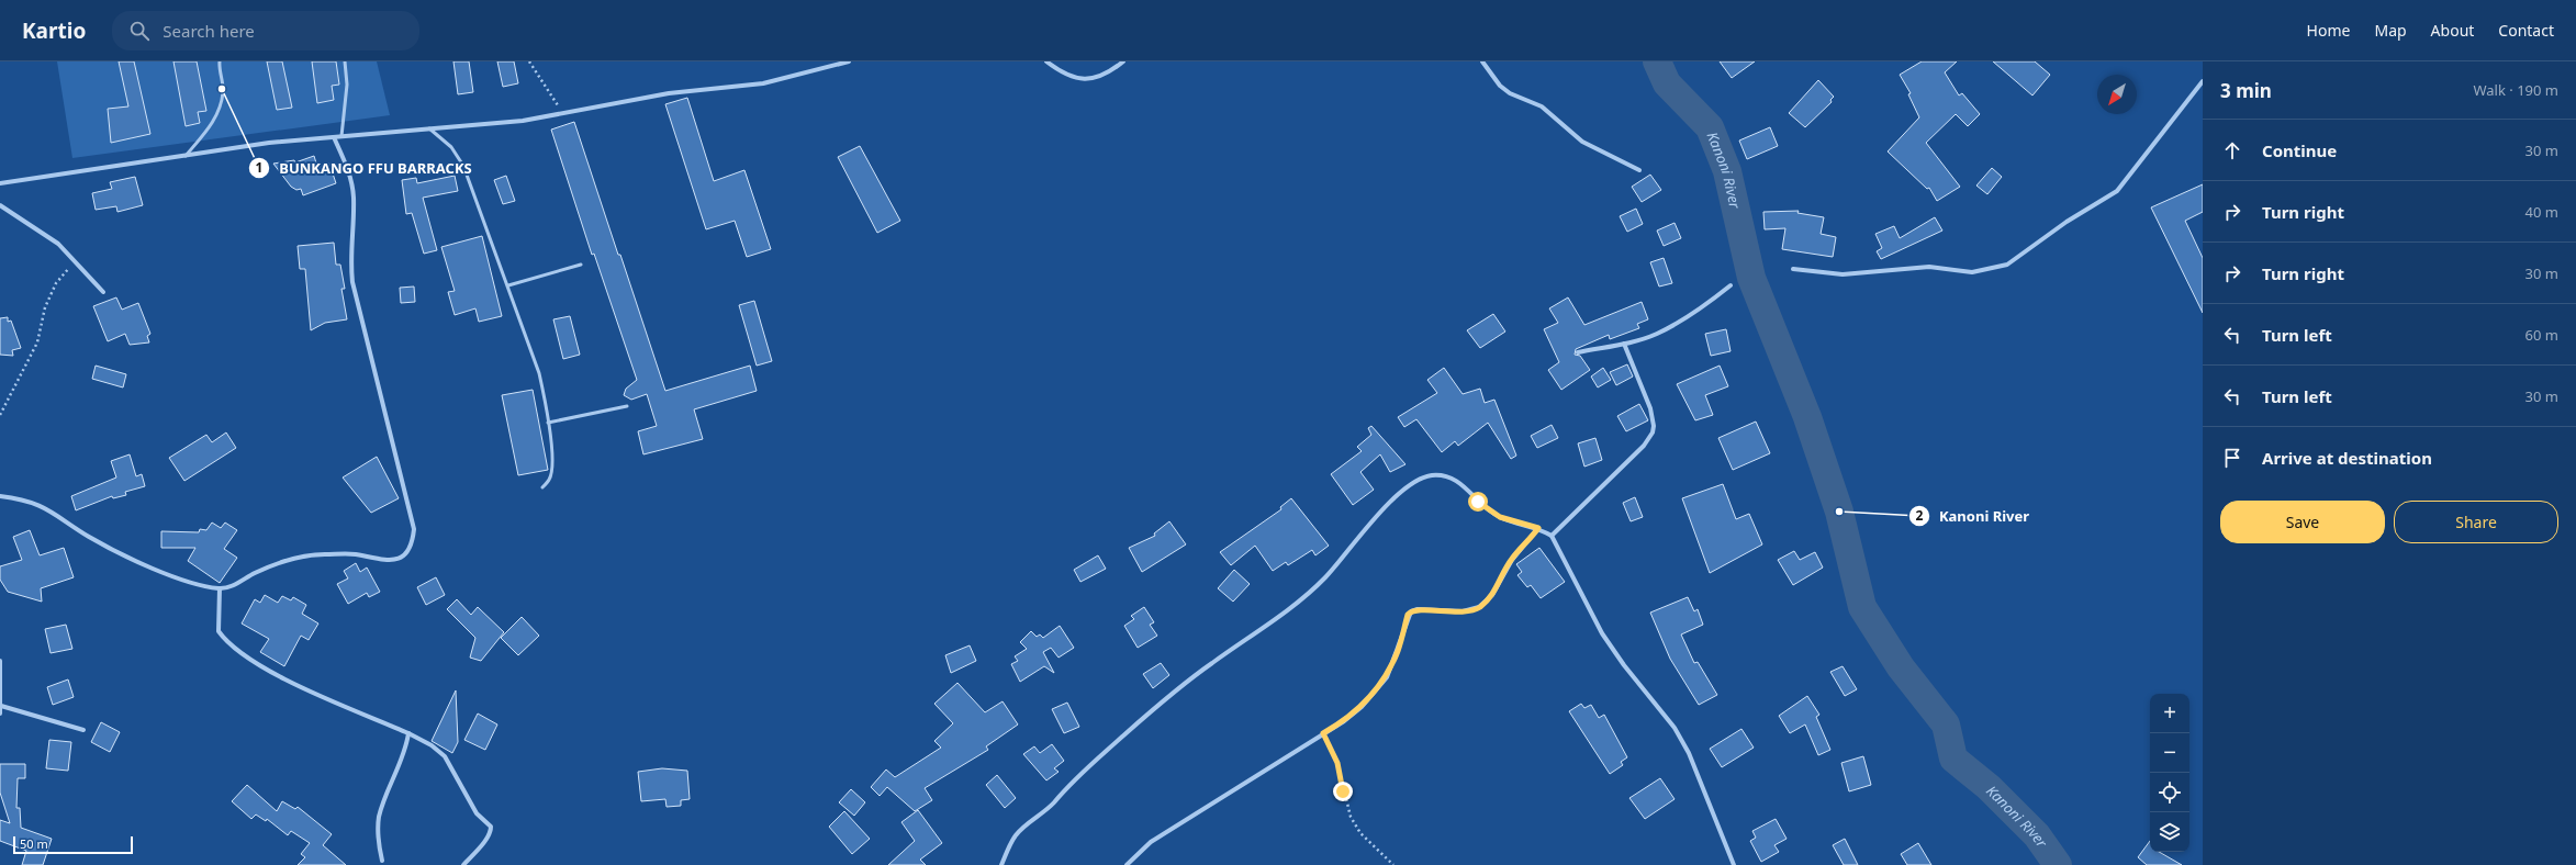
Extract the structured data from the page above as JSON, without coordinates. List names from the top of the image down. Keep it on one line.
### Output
{"water":["Kanoni River"],"places":["BUNKANGO FFU BARRACKS","Kanoni River"],"scale_bar":"50 m","north":"bottom left","page":{"header":"Kartio","search":"Search here","nav":["Home","Map","About","Contact"],"heading":["3 min","Walk · 190 m"],"list":[["Continue","30 m"],["Turn right","40 m"],["Turn right","30 m"],["Turn left","60 m"],["Turn left","30 m"],"Arrive at destination"],"buttons":["Save","Share"],"map_buttons":["+","−"],"scale":"50 m"}}
